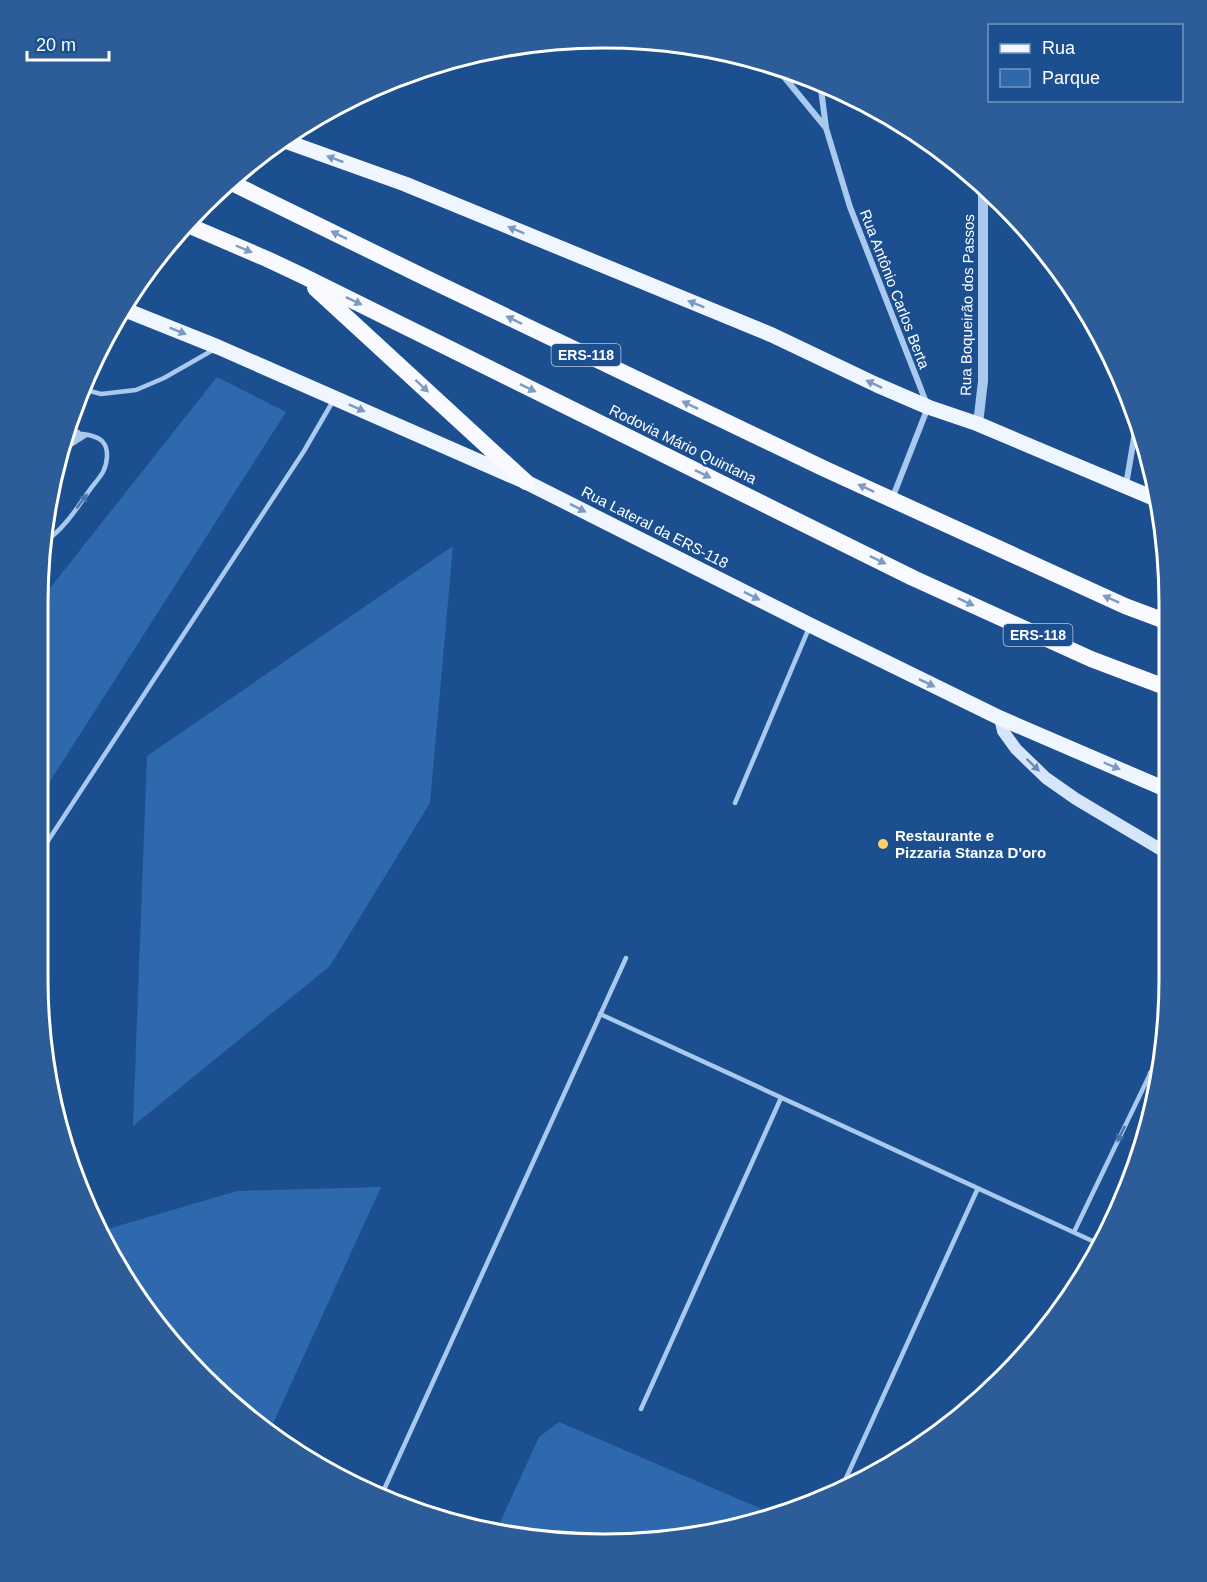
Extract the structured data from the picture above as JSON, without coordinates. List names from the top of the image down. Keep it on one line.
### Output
{"streets":{"highway":["ERS-118","Rodovia Mário Quintana"],"main road":["Rua Lateral da ERS-118"],"street":["Rua Antônio Carlos Berta","Rua Boqueirão dos Passos"]},"one_way":["Rua Lateral da ERS-118"],"places":["Restaurante e Pizzaria Stanza D'oro"],"legend":["Rua","Parque"],"scale_bar":"20 m"}
